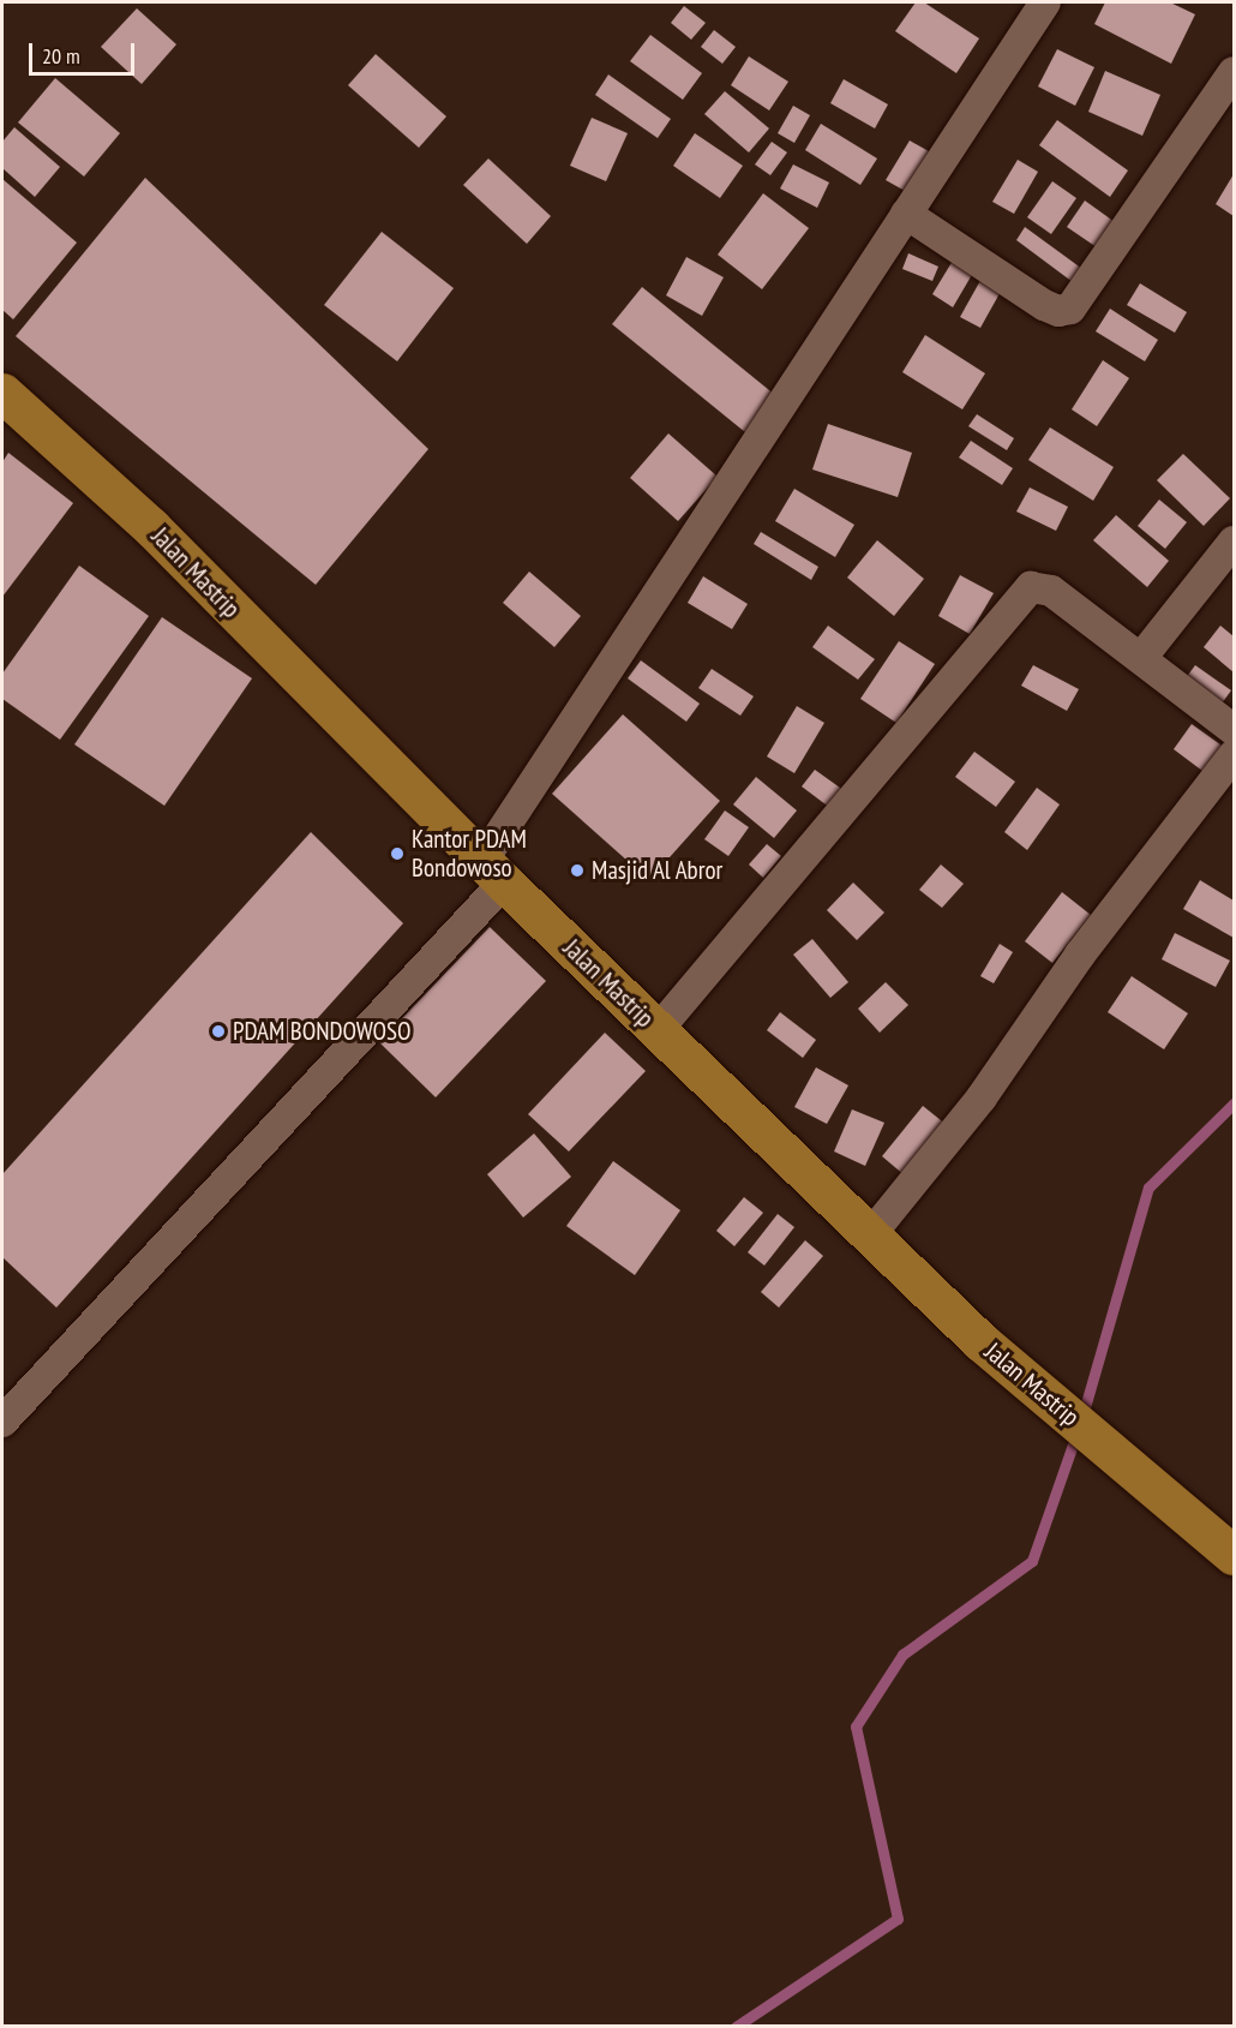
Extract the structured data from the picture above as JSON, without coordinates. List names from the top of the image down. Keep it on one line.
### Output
{"streets":{"main road":["Jalan Mastrip"]},"places":["Kantor PDAM Bondowoso","Masjid Al Abror","PDAM BONDOWOSO"],"scale_bar":"20 m"}
